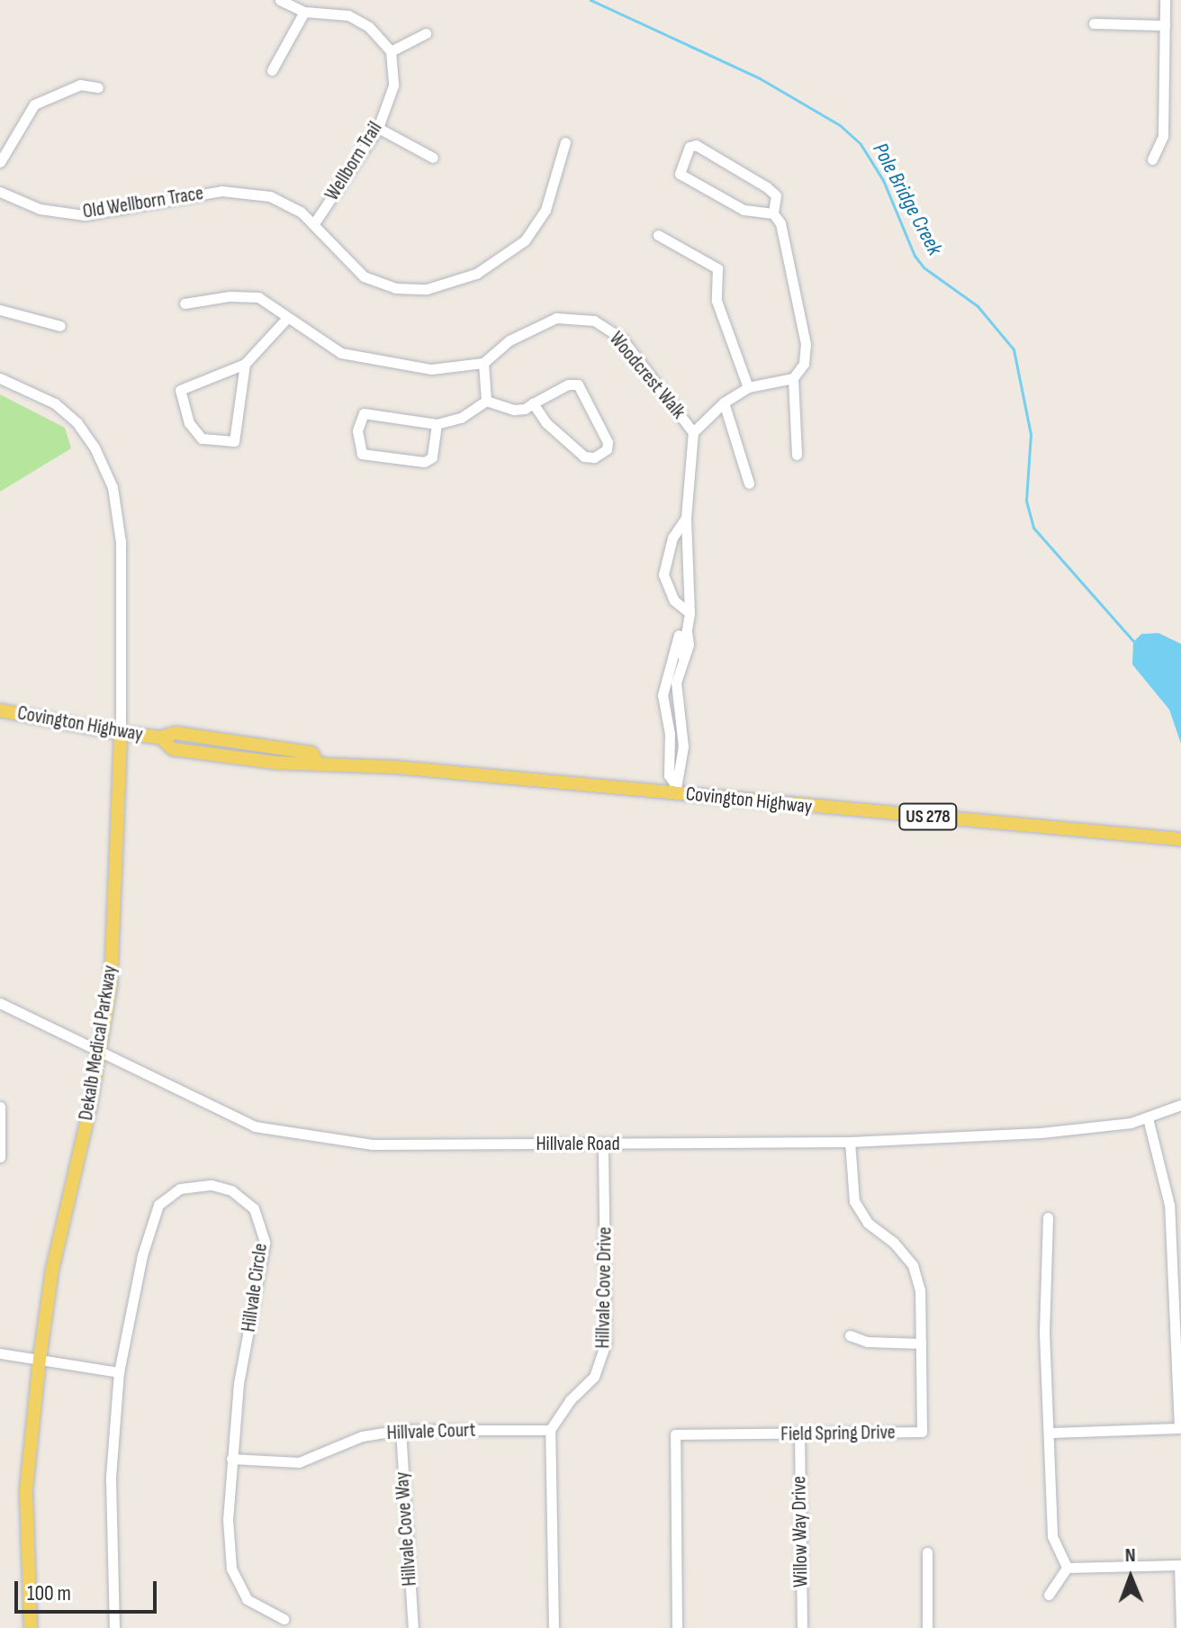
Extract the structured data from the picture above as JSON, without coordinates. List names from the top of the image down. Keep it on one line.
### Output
{"streets":{"main road":["Covington Highway","US 278","Dekalb Medical Parkway"],"street":["Wellborn Trail","Old Wellborn Trace","Woodcrest Walk","Hillvale Road","Hillvale Circle","Hillvale Cove Drive","Hillvale Court","Field Spring Drive","Hillvale Cove Way","Willow Way Drive"]},"crossings":[["Wellborn Trail","Old Wellborn Trace"],["Woodcrest Walk","Covington Highway"],["Covington Highway","Dekalb Medical Parkway"],["Dekalb Medical Parkway","Hillvale Road"],["Hillvale Road","Hillvale Cove Drive"],["Hillvale Road","Field Spring Drive"],["Hillvale Circle","Hillvale Court"],["Hillvale Cove Drive","Hillvale Court"],["Hillvale Court","Hillvale Cove Way"],["Field Spring Drive","Willow Way Drive"]],"water":["Pole Bridge Creek"],"scale_bar":"100 m","north":"top"}
